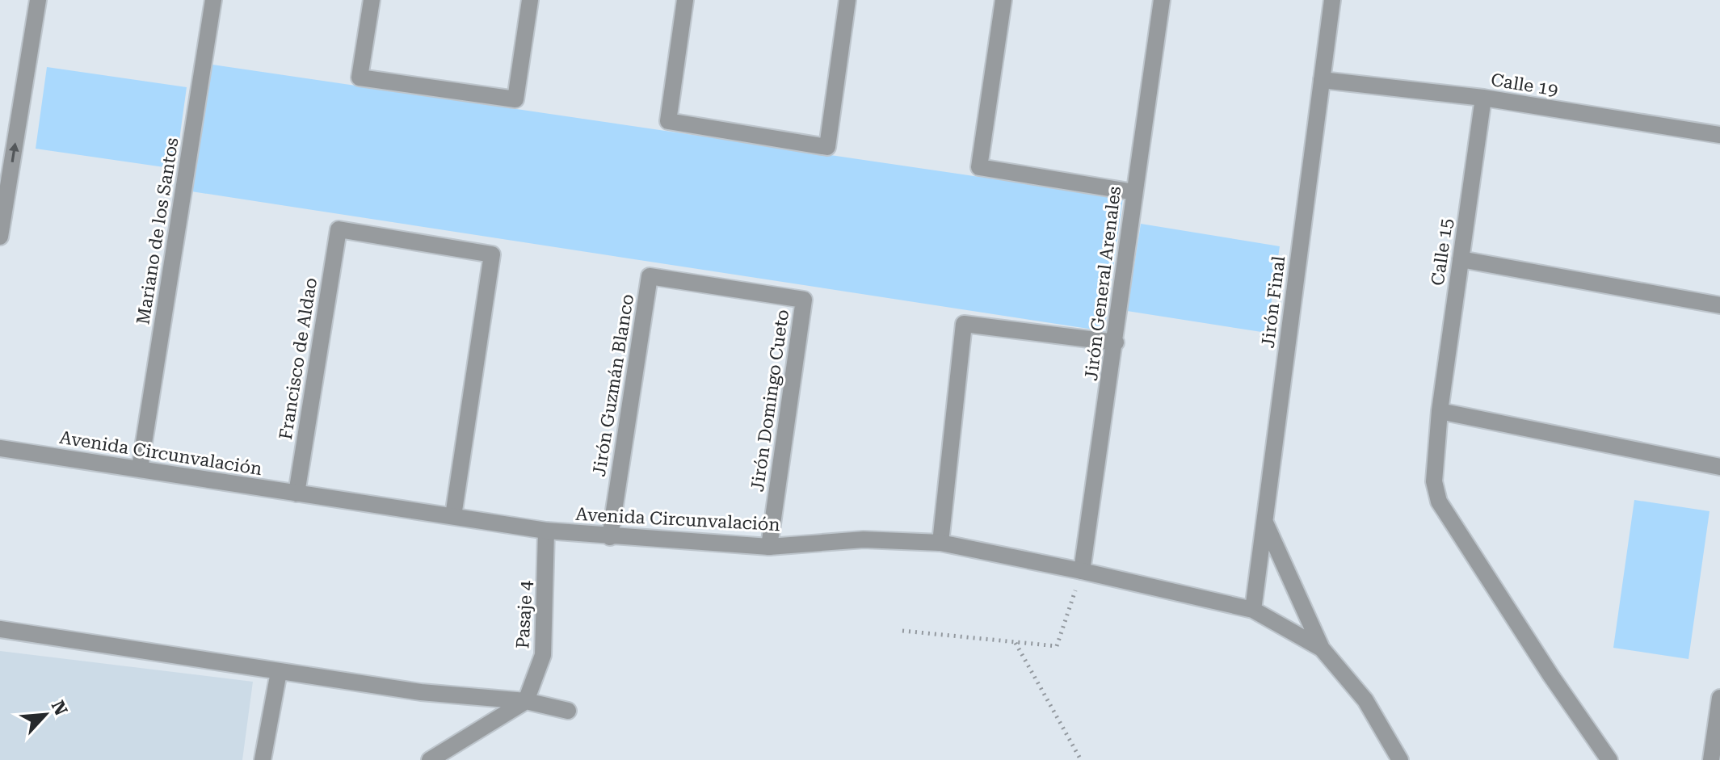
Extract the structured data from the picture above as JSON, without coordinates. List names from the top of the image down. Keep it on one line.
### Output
{"streets":{"street":["Calle 19","Mariano de los Santos","Calle 15","Jirón General Arenales","Jirón Final","Francisco de Aldao","Jirón Guzmán Blanco","Jirón Domingo Cueto","Avenida Circunvalación","Pasaje 4"]},"crossings":[["Calle 19","Calle 15"],["Calle 19","Jirón Final"],["Mariano de los Santos","Avenida Circunvalación"],["Jirón General Arenales","Avenida Circunvalación"],["Jirón Final","Avenida Circunvalación"],["Francisco de Aldao","Avenida Circunvalación"],["Jirón Guzmán Blanco","Jirón Domingo Cueto"],["Jirón Guzmán Blanco","Avenida Circunvalación"],["Jirón Domingo Cueto","Avenida Circunvalación"],["Avenida Circunvalación","Pasaje 4"]],"north":"top right"}
